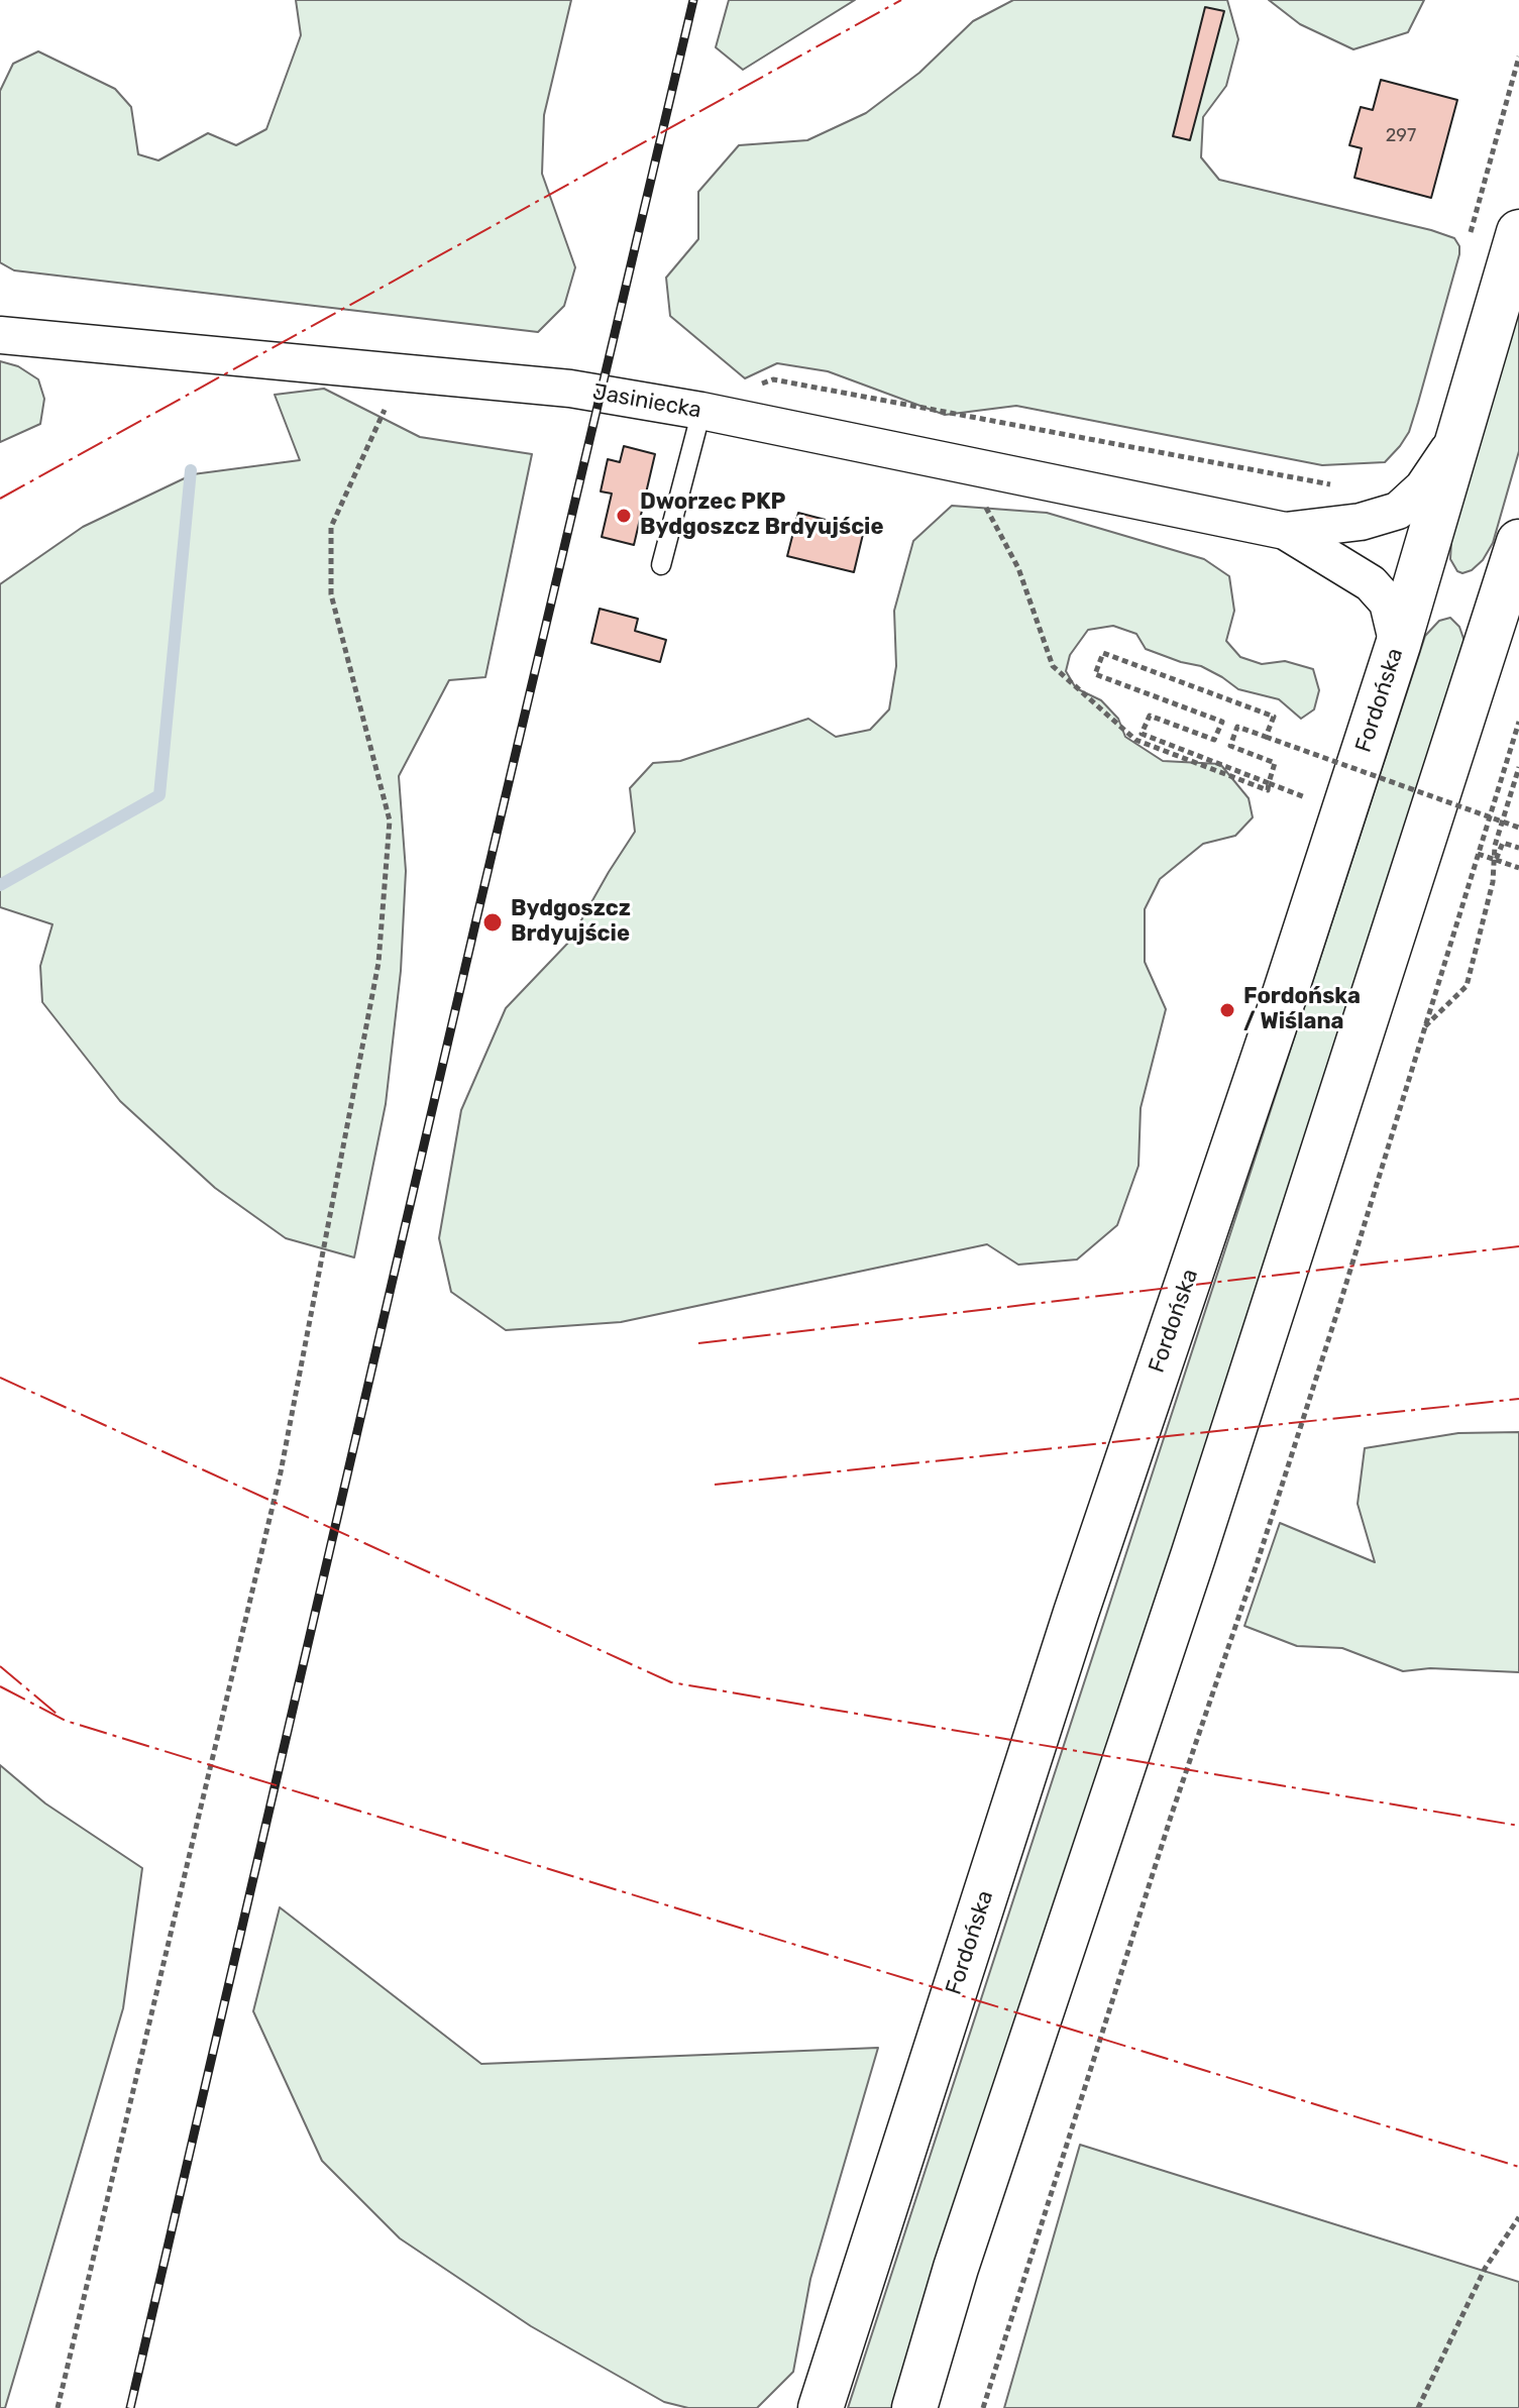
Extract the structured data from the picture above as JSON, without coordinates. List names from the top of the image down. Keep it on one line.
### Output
{"streets":{"main road":["Fordońska"],"street":["Jasiniecka"]},"crossings":[["Jasiniecka","Fordońska"]],"places":["Dworzec PKP Bydgoszcz Brdyujście","Bydgoszcz Brdyujście","Fordońska / Wiślana"],"house_numbers":["297"]}
